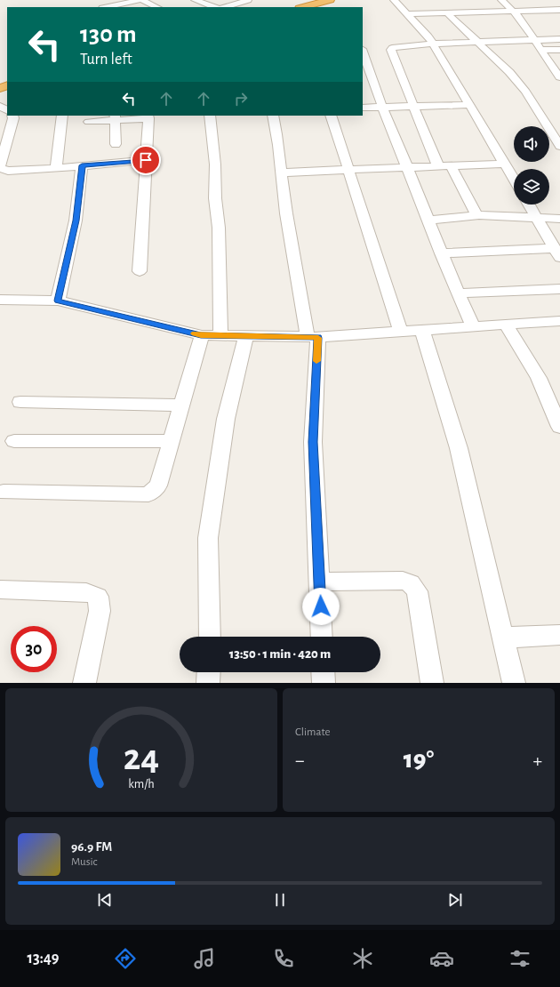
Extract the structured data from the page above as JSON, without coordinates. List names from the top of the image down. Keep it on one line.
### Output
{"page":{"turn":["130 m","Turn left"],"limit":"30","trip":"13:50 · 1 min · 420 m","tile":"Climate","heat":["−","19°","+"],"song":["96.9 FM","Music"],"tabs":"13:49","gauge":["24","km/h"]}}
